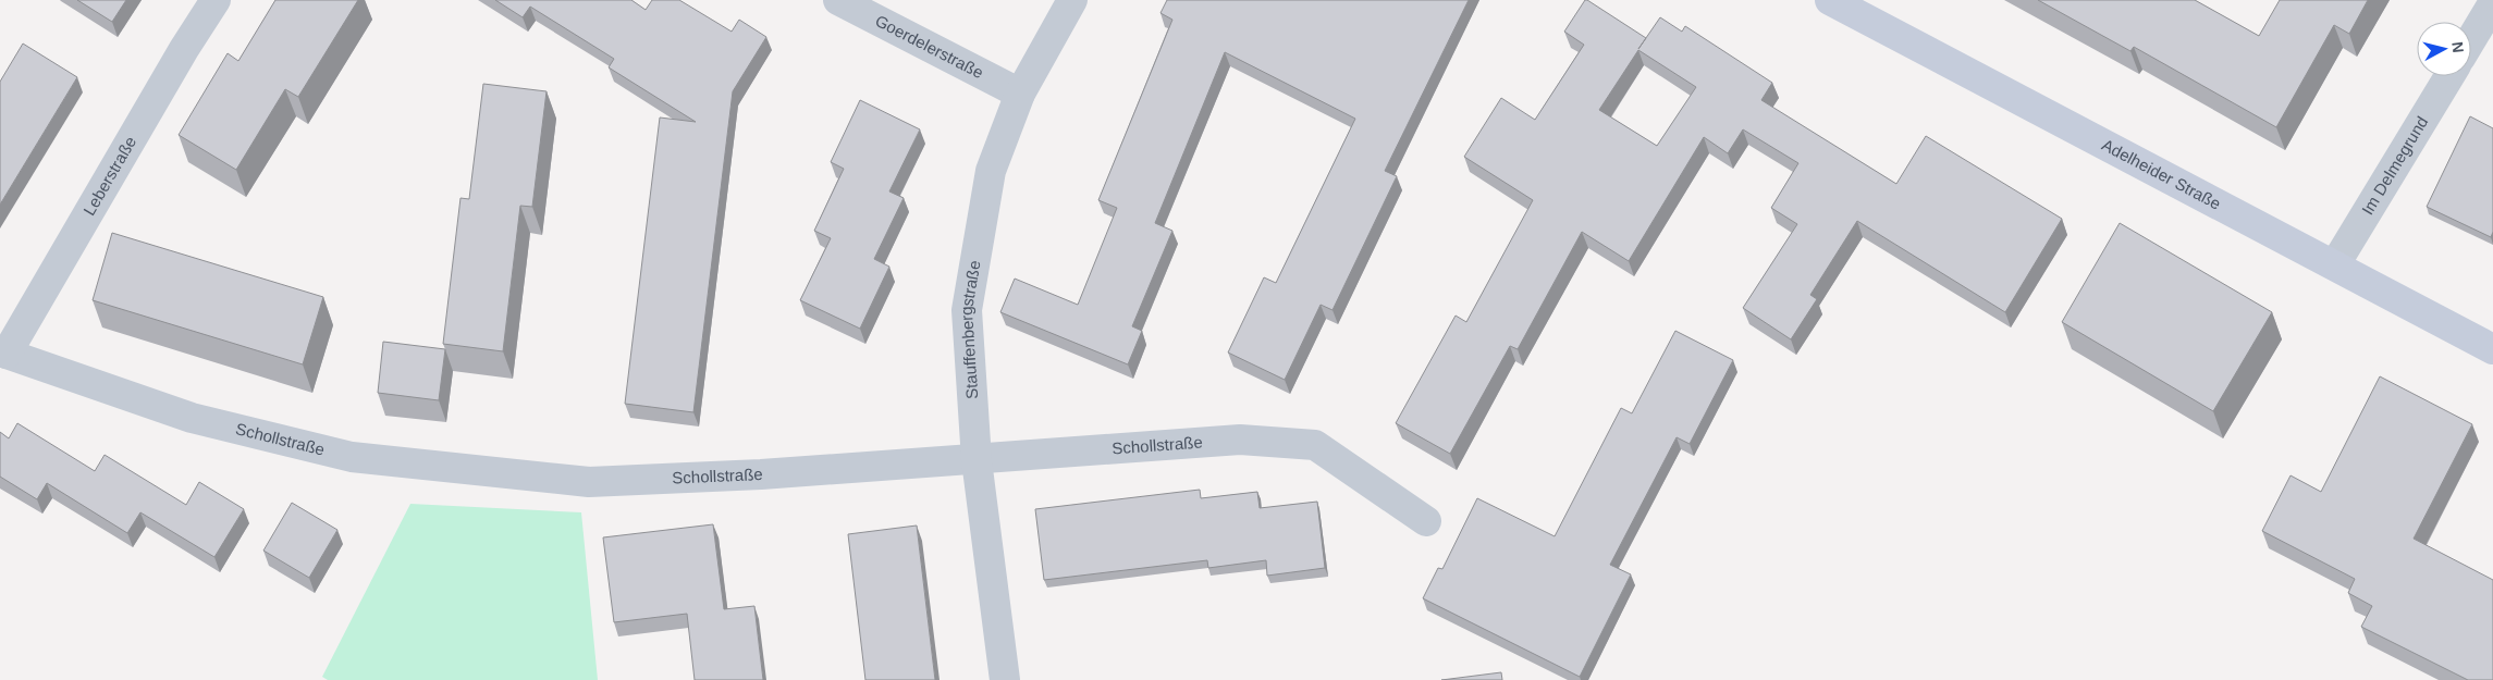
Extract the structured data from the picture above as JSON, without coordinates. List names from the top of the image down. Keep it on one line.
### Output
{"streets":{"main road":["Adelheider Straße"],"street":["Goerdelerstraße","Im Delmegrund","Leberstraße","Stauffenbergstraße","Schollstraße"]},"crossings":[["Goerdelerstraße","Stauffenbergstraße"],["Im Delmegrund","Adelheider Straße"],["Leberstraße","Schollstraße"],["Stauffenbergstraße","Schollstraße"]],"north":"right"}
